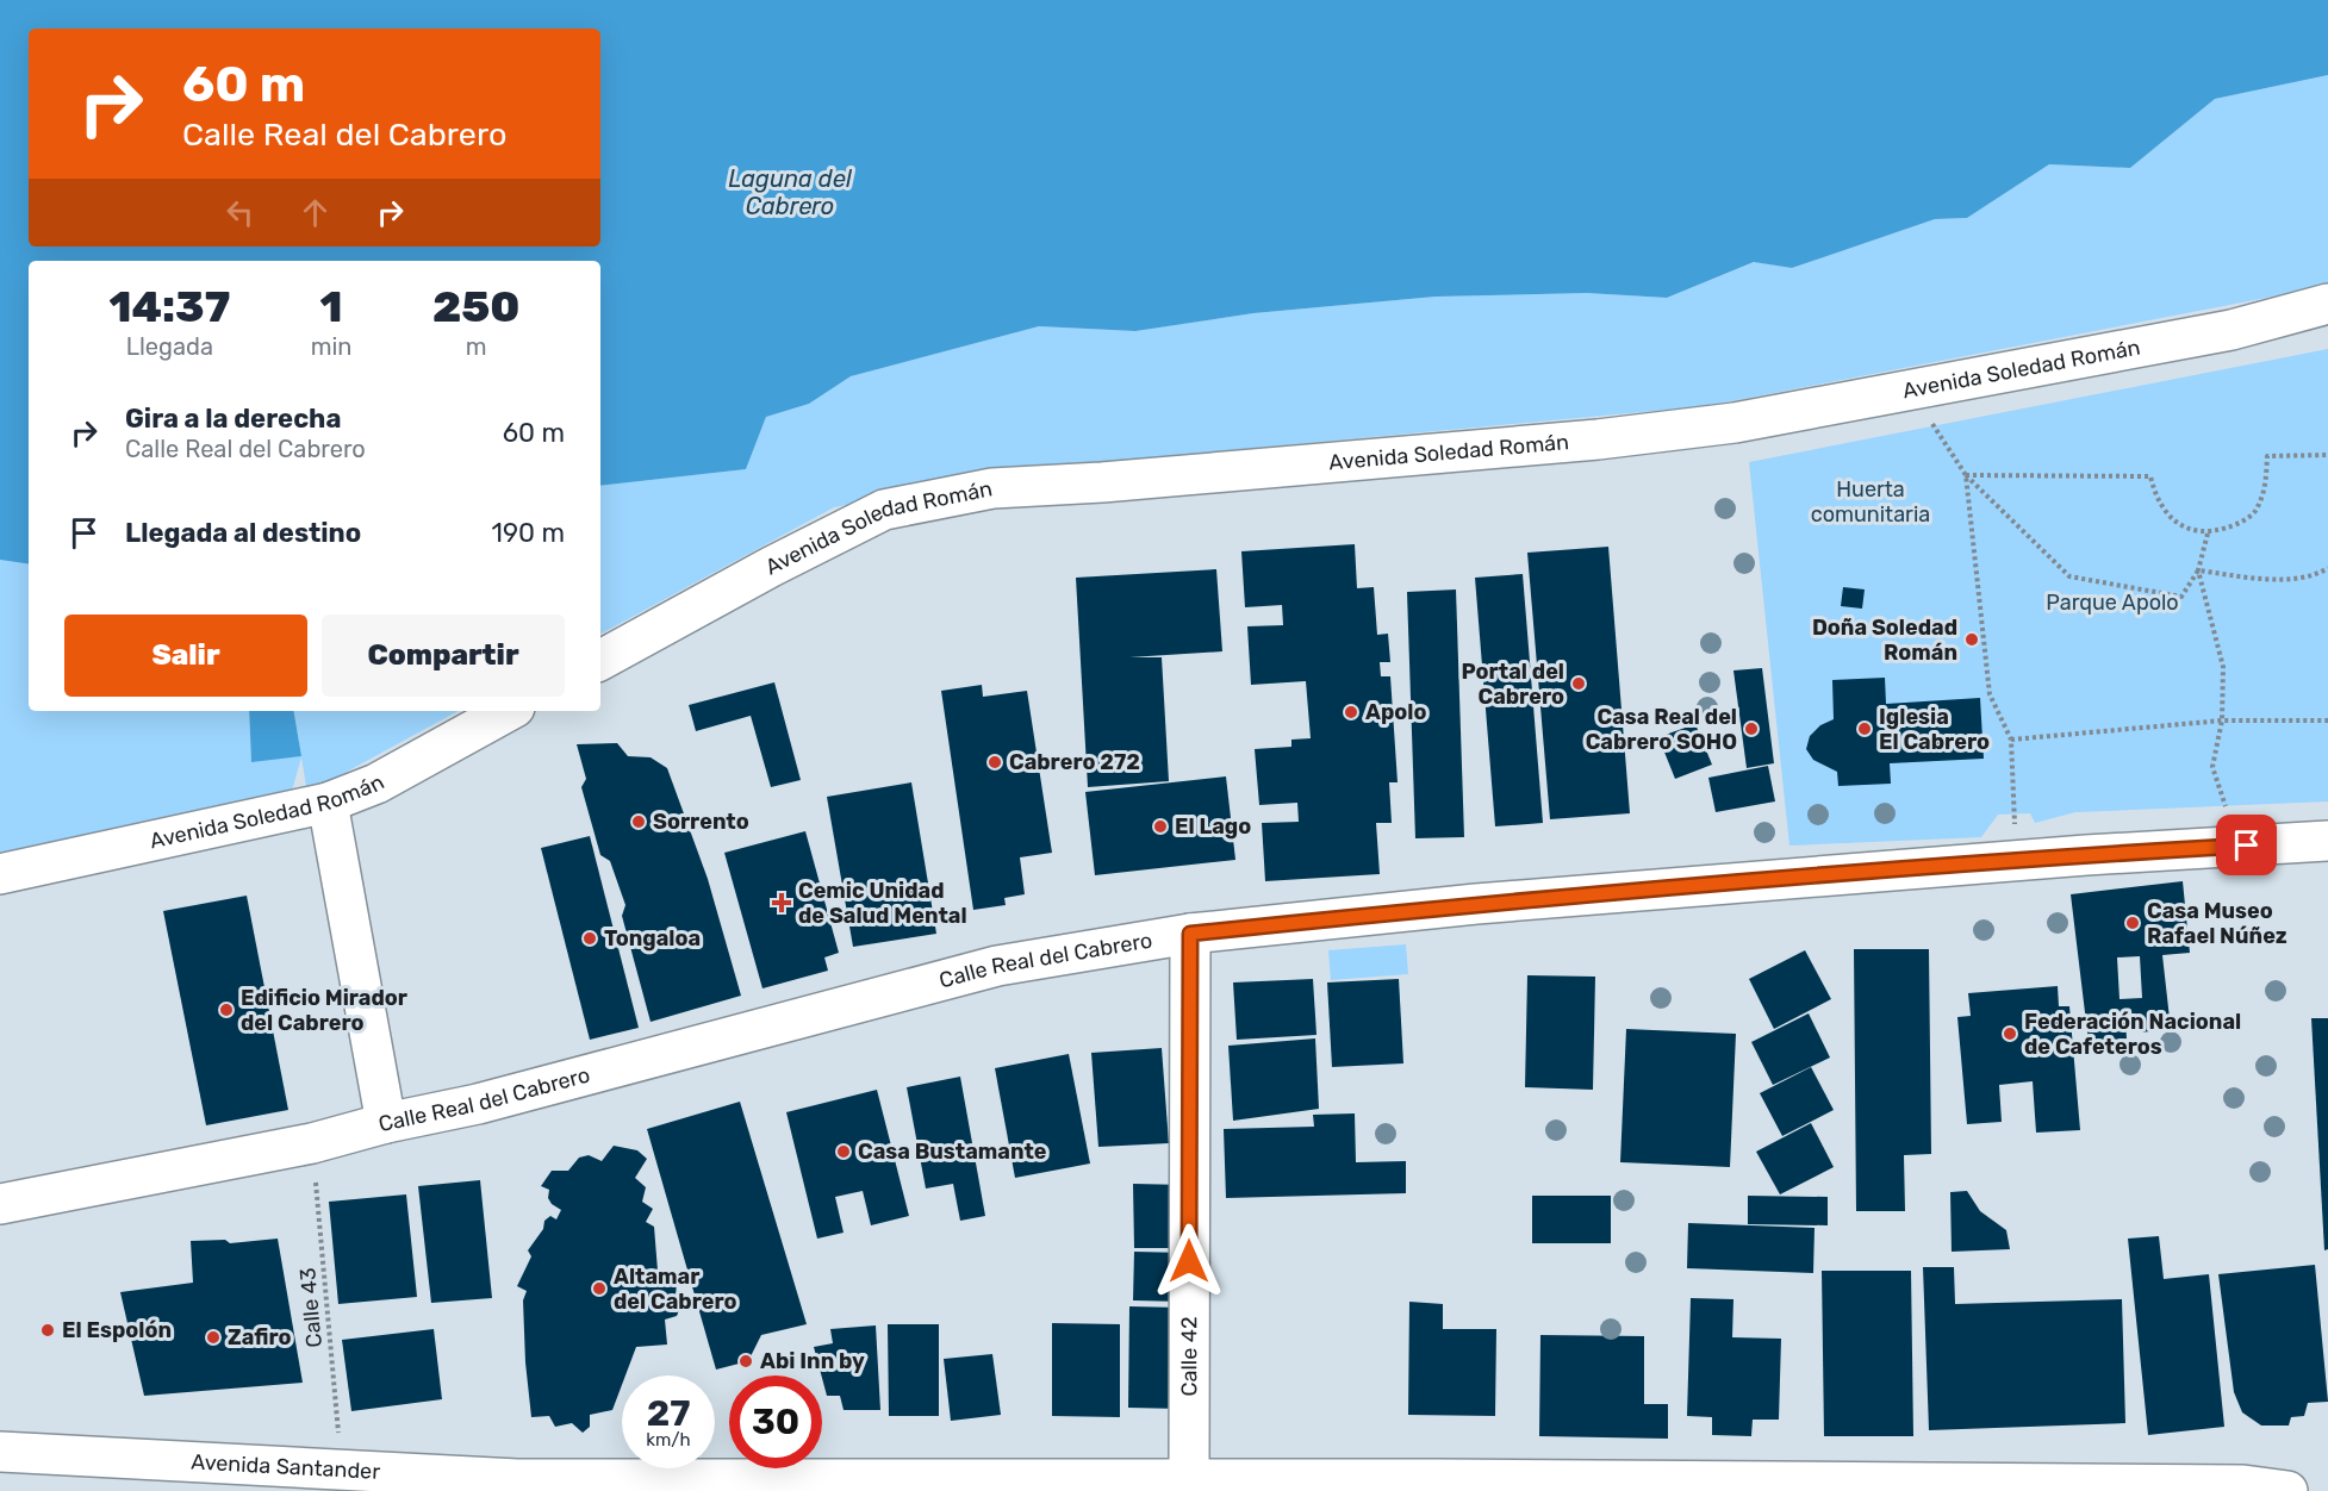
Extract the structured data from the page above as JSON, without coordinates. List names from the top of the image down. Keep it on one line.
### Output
{"streets":{"main road":["Avenida Soledad Román","Calle Real del Cabrero","Calle 42","Avenida Santander"],"path":["Calle 43"]},"crossings":[["Calle Real del Cabrero","Calle 43"],["Calle Real del Cabrero","Calle 42"],["Calle 43","Avenida Santander"],["Calle 42","Avenida Santander"]],"water":["Laguna del Cabrero"],"parks":["Huerta comunitaria","Parque Apolo"],"places":{"other":["Doña Soledad Román","Portal del Cabrero","Apolo","Casa Real del Cabrero SOHO","Iglesia El Cabrero","Cabrero 272","Sorrento","El Lago","Casa Museo Rafael Núñez","Tongaloa","Edificio Mirador del Cabrero","Federación Nacional de Cafeteros","Casa Bustamante","Altamar del Cabrero","El Espolón","Zafiro","Abi Inn by"],"health":["Cemic Unidad de Salud Mental"]},"page":{"turn":["60 m","Calle Real del Cabrero"],"eta":["14:37","Llegada","1","min","250","m"],"list":[{"name":"Gira a la derecha","note":"Calle Real del Cabrero","value":"60 m"},{"name":"Llegada al destino","value":"190 m"}],"buttons":["Salir","Compartir"],"speed":"27 km/h","limit":"30"}}
